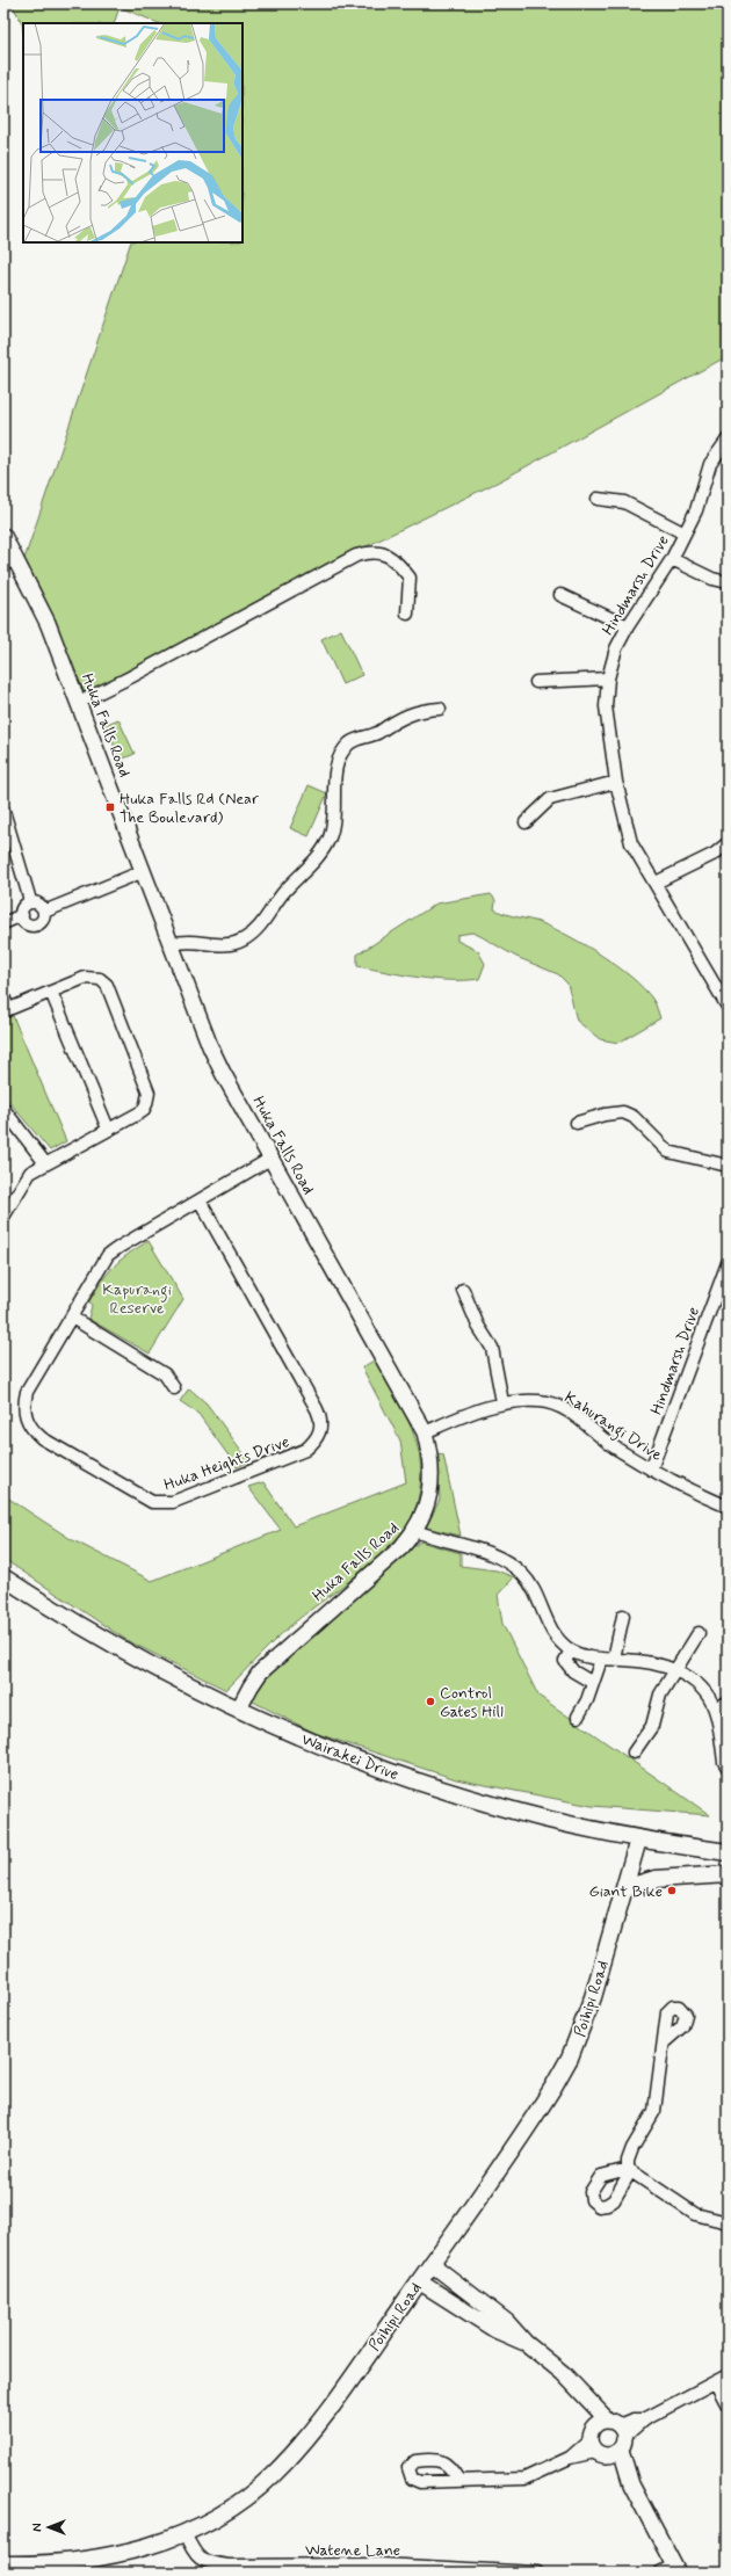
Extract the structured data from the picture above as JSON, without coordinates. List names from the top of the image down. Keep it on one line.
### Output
{"streets":{"main road":["Wairakei Drive","Poihipi Road"],"street":["Hindmarsh Drive","Huka Falls Road","Kahurangi Drive","Huka Heights Drive","Watene Lane"]},"crossings":[["Hindmarsh Drive","Kahurangi Drive"],["Huka Falls Road","Kahurangi Drive"],["Huka Falls Road","Huka Heights Drive"],["Huka Falls Road","Wairakei Drive"],["Wairakei Drive","Poihipi Road"],["Poihipi Road","Watene Lane"]],"parks":["Kapurangi Reserve"],"places":{"transit":["Huka Falls Rd (Near The Boulevard)"],"other":["Control Gates Hill","Giant Bike"]},"north":"left"}
